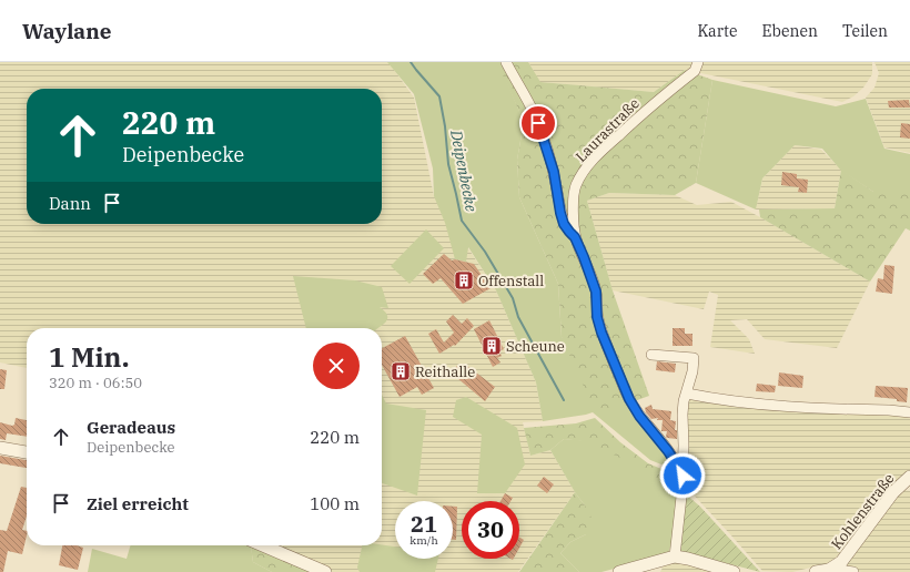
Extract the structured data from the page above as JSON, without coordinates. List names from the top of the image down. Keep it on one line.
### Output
{"streets":{"street":["Laurastraße","Kohlenstraße"]},"water":["Deipenbecke"],"places":{"building":["Offenstall","Scheune","Reithalle"]},"page":{"header":"Waylane","nav":["Karte","Ebenen","Teilen"],"turn":["220 m","Deipenbecke"],"then":"Dann","heading":["1 Min.","320 m · 06:50"],"list":[{"name":"Geradeaus","note":"Deipenbecke","value":"220 m"},{"name":"Ziel erreicht","value":"100 m"}],"speed":"21 km/h","limit":"30"}}
